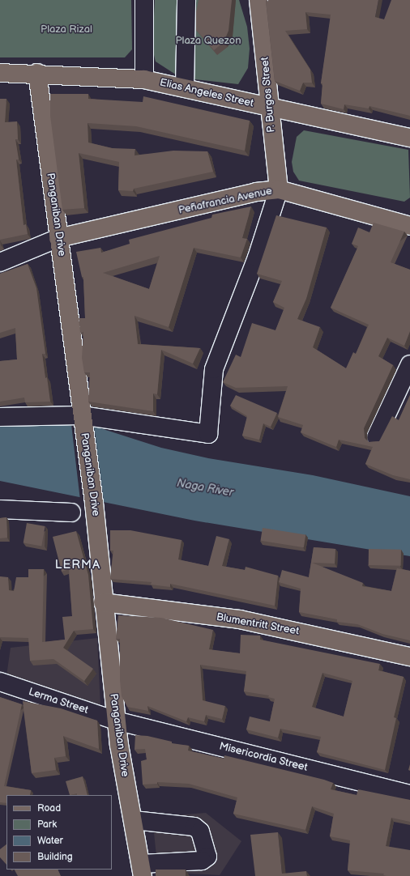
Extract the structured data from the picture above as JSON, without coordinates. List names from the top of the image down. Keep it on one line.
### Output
{"streets":{"main road":["Elias Angeles Street","P. Burgos Street","Peñafrancia Avenue","Panganiban Drive","Blumentritt Street"],"street":["Lerma Street","Misericordia Street"]},"crossings":[["Elias Angeles Street","P. Burgos Street"],["Elias Angeles Street","Panganiban Drive"],["P. Burgos Street","Peñafrancia Avenue"],["Peñafrancia Avenue","Panganiban Drive"],["Panganiban Drive","Blumentritt Street"],["Panganiban Drive","Lerma Street"],["Panganiban Drive","Misericordia Street"],["Lerma Street","Misericordia Street"]],"districts":["LERMA"],"water":["Naga River"],"parks":["Plaza Rizal","Plaza Quezon"],"legend":["Road","Park","Water","Building"]}
